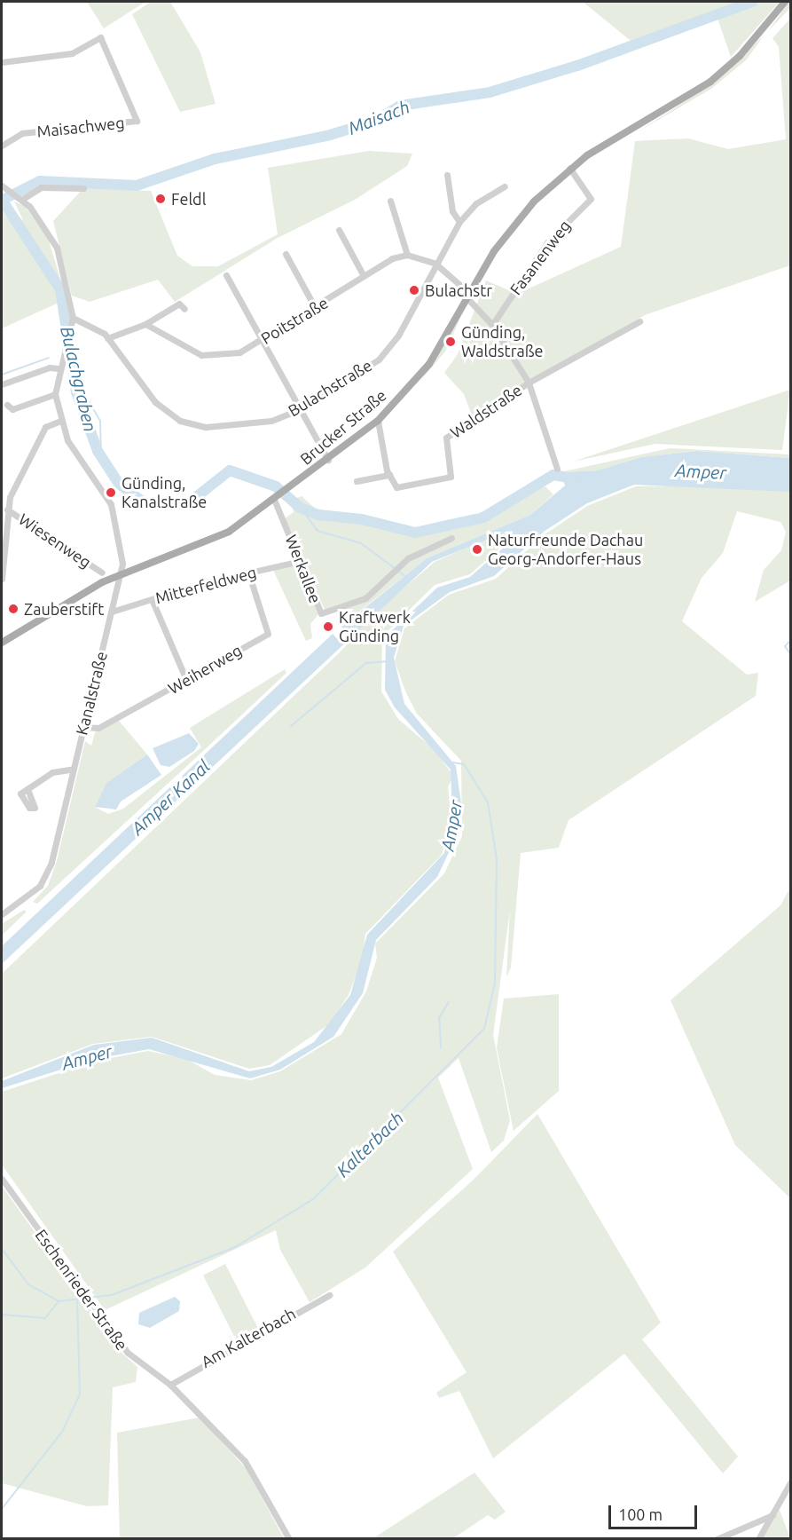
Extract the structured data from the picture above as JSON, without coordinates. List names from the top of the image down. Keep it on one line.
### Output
{"streets":{"main road":["Brucker Straße"],"street":["Maisachweg","Fasanenweg","Poitstraße","Bulachstraße","Waldstraße","Wiesenweg","Werkallee","Mitterfeldweg","Weiherweg","Kanalstraße","Eschenrieder Straße","Am Kalterbach"]},"crossings":[["Fasanenweg","Waldstraße"],["Fasanenweg","Brucker Straße"],["Waldstraße","Brucker Straße"],["Brucker Straße","Werkallee"],["Brucker Straße","Kanalstraße"],["Werkallee","Mitterfeldweg"],["Mitterfeldweg","Weiherweg"],["Mitterfeldweg","Kanalstraße"],["Weiherweg","Kanalstraße"],["Eschenrieder Straße","Am Kalterbach"]],"water":["Maisach","Bulachgraben","Amper","Amper Kanal","Kalterbach"],"places":["Feldl","Bulachstr","Günding, Waldstraße","Günding, Kanalstraße","Naturfreunde Dachau Georg-Andorfer-Haus","Zauberstift","Kraftwerk Günding"],"scale_bar":"100 m"}
